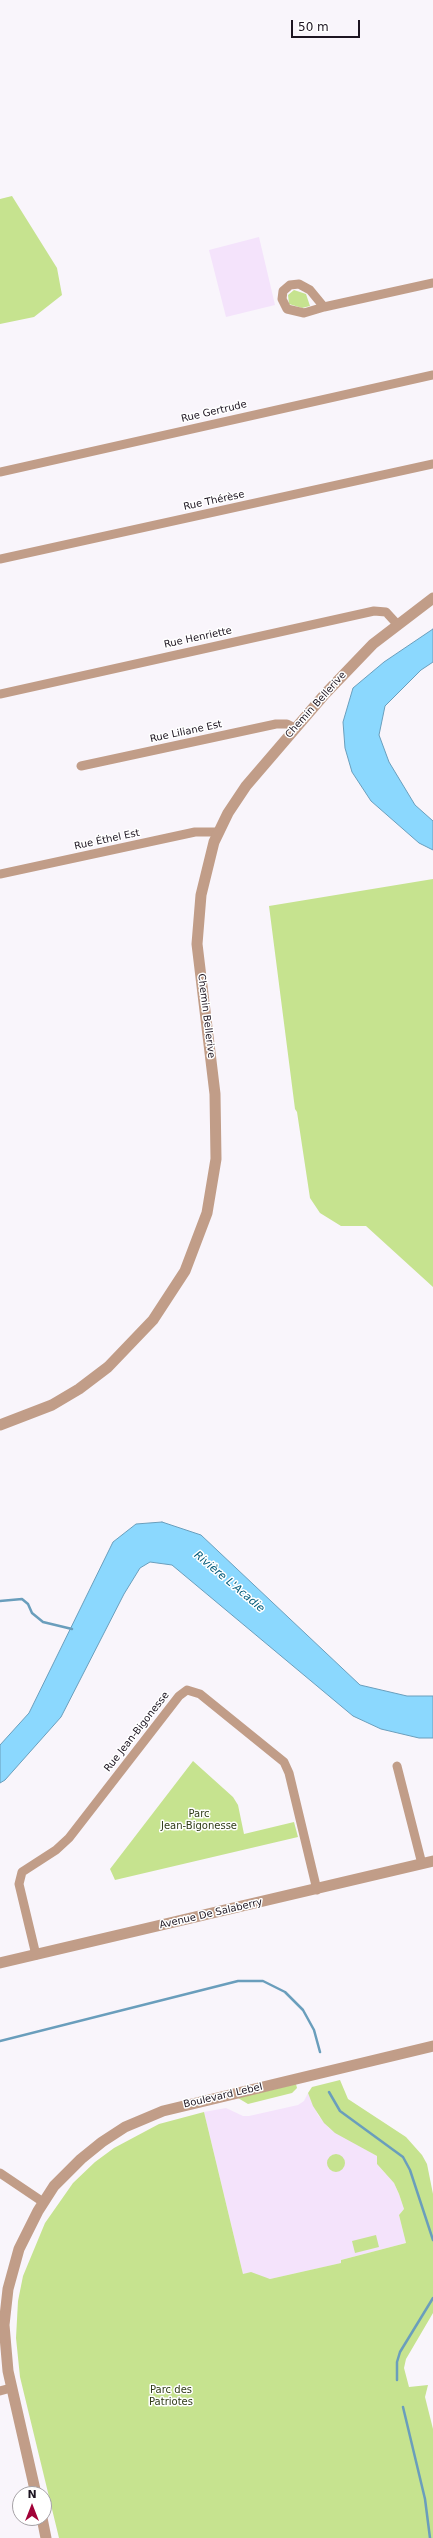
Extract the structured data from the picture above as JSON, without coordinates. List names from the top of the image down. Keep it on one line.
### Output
{"streets":{"street":["Rue Gertrude","Rue Thérèse","Rue Henriette","Chemin Bellerive","Rue Liliane Est","Rue Éthel Est","Rue Jean-Bigonesse","Avenue De Salaberry","Boulevard Lebel"]},"crossings":[["Rue Henriette","Chemin Bellerive"],["Chemin Bellerive","Rue Liliane Est"],["Chemin Bellerive","Rue Éthel Est"],["Rue Jean-Bigonesse","Avenue De Salaberry"]],"water":["Rivière L'Acadie"],"parks":["Parc Jean-Bigonesse","Parc des Patriotes"],"scale_bar":"50 m","north":"top"}
